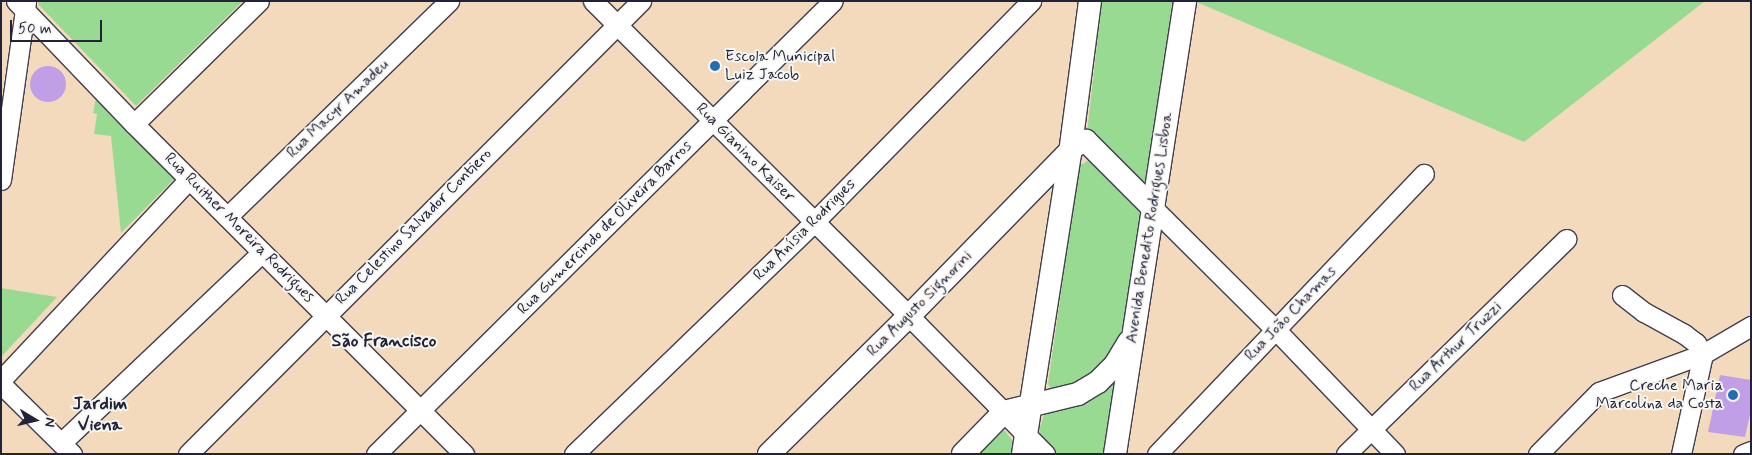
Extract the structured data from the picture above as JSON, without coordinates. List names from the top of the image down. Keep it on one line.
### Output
{"streets":{"main road":["Avenida Benedito Rodrigues Lisboa","Rua Augusto Signorini"],"street":["Rua Macyr Amadeu","Rua Gianino Kaiser","Rua Celestino Salvador Contiero","Rua Ruither Moreira Rodrigues","Rua Gumercindo de Oliveira Barros","Rua Anísia Rodrigues","Rua João Chamas","Rua Arthur Truzzi"]},"crossings":[["Rua Macyr Amadeu","Rua Ruither Moreira Rodrigues"],["Rua Gianino Kaiser","Rua Celestino Salvador Contiero"],["Rua Gianino Kaiser","Rua Gumercindo de Oliveira Barros"],["Rua Gianino Kaiser","Rua Anísia Rodrigues"],["Rua Gianino Kaiser","Rua Augusto Signorini"],["Rua Celestino Salvador Contiero","Rua Ruither Moreira Rodrigues"],["Rua Ruither Moreira Rodrigues","Rua Gumercindo de Oliveira Barros"]],"districts":["São Francisco","Jardim Viena"],"places":["Escola Municipal Luiz Jacob","Creche Maria Marcolina da Costa"],"scale_bar":"50 m","north":"right"}
